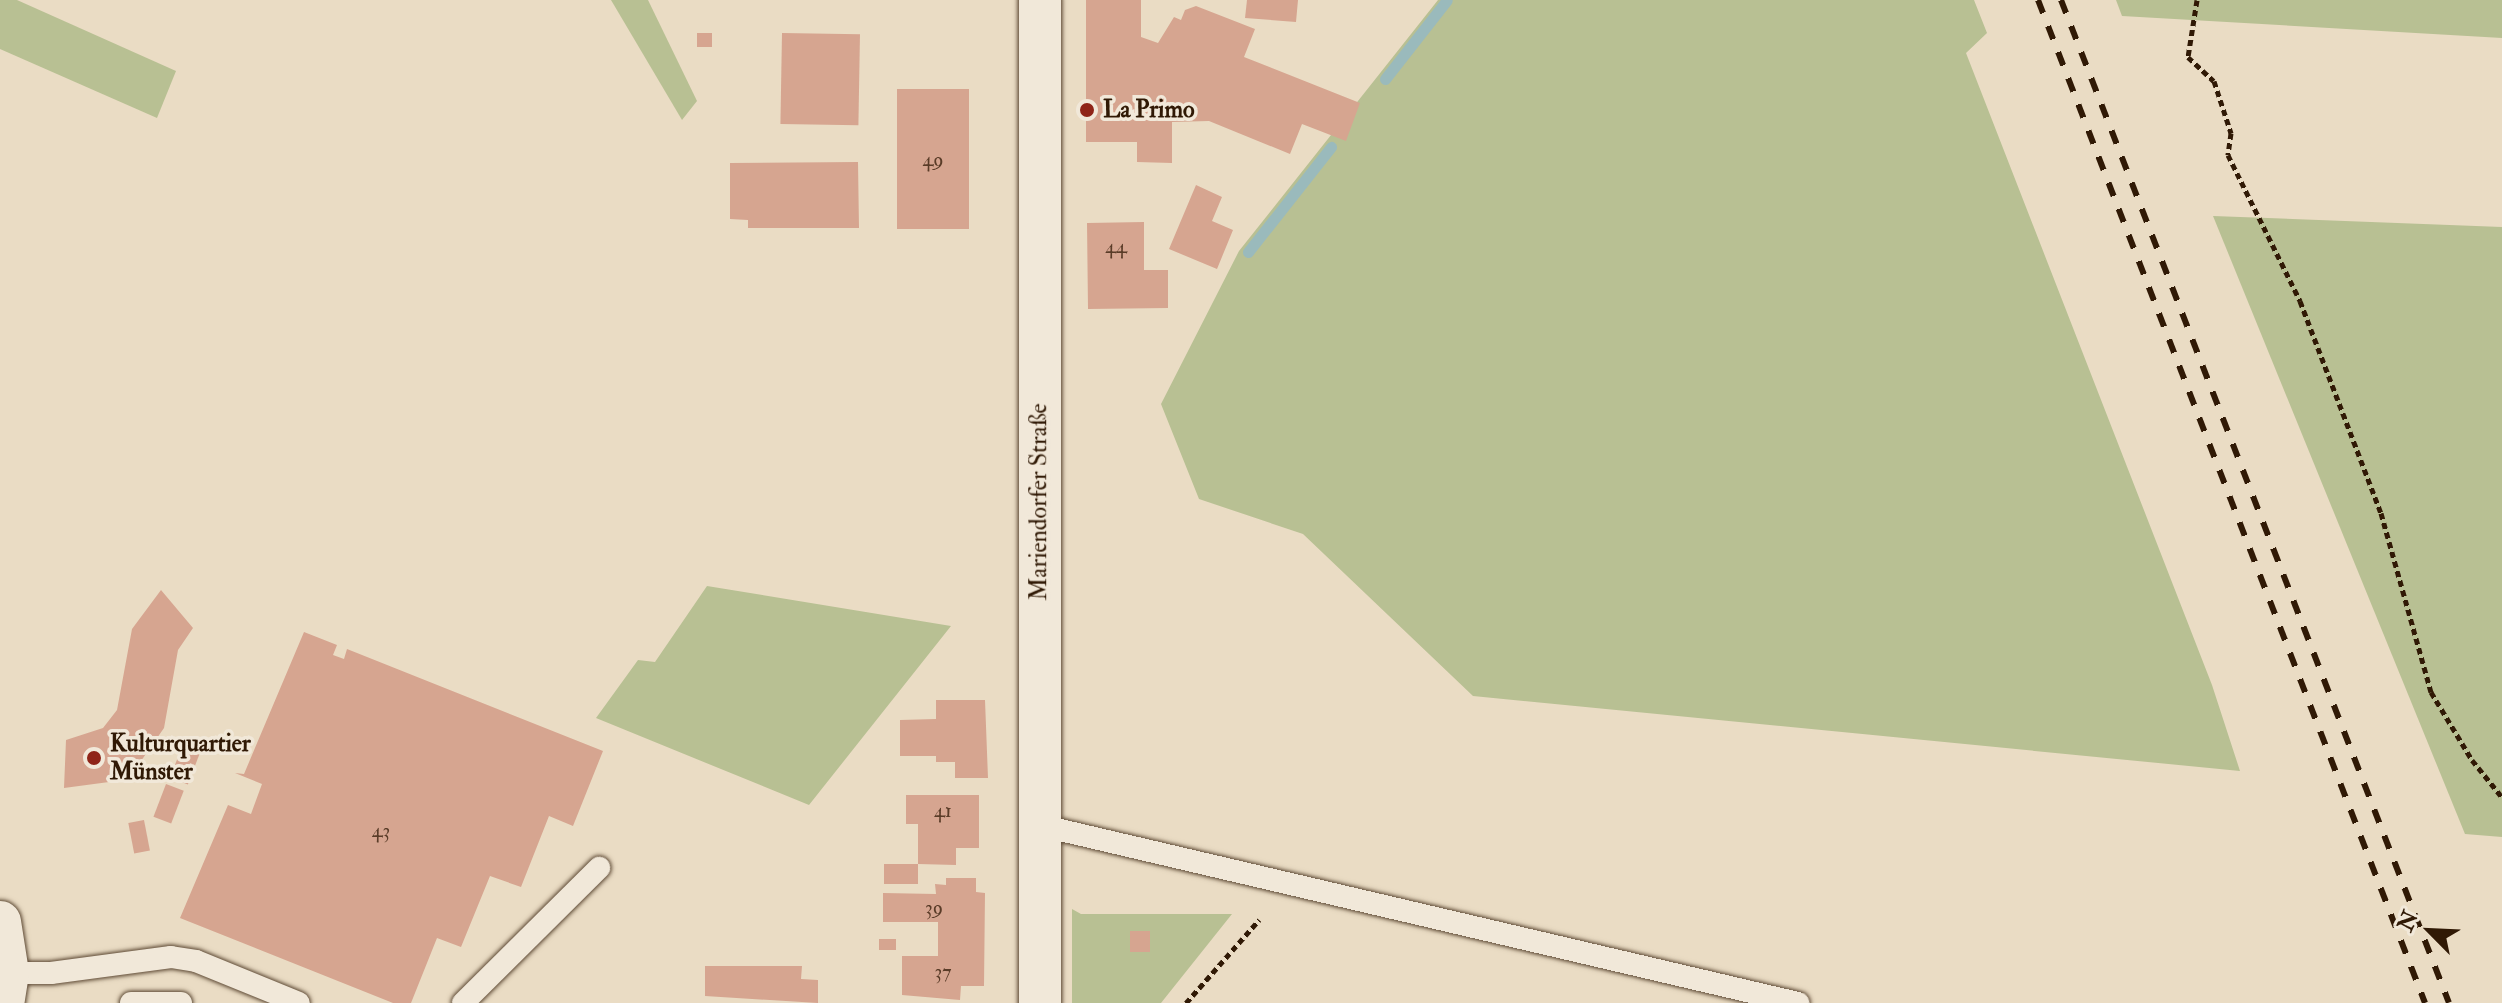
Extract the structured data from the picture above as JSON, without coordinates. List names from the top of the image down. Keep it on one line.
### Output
{"streets":{"street":["Mariendorfer Straße"]},"places":["La Primo","Kulturquartier Münster"],"house_numbers":["49","44","41","43","39","37"],"north":"top left"}
